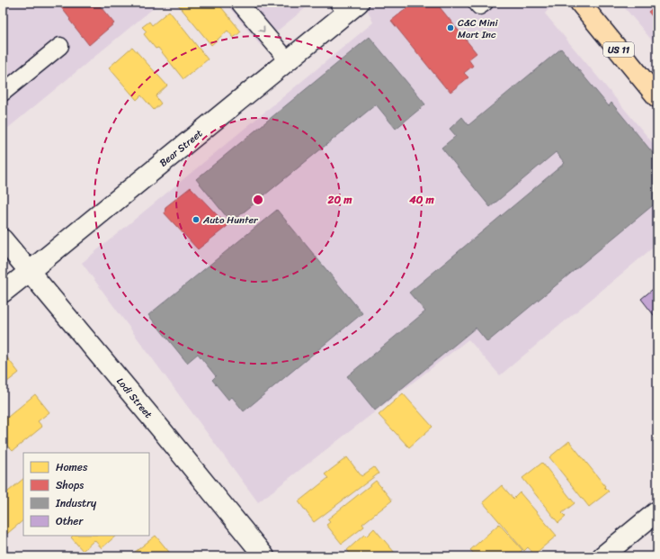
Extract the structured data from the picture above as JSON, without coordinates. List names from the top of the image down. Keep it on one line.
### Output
{"streets":{"main road":["US 11"],"street":["Bear Street","Lodi Street"]},"crossings":[["Bear Street","Lodi Street"]],"places":["C&C Mini Mart Inc","Auto Hunter"],"legend":["Homes","Shops","Industry","Other"],"rings":["20 m","40 m"]}
